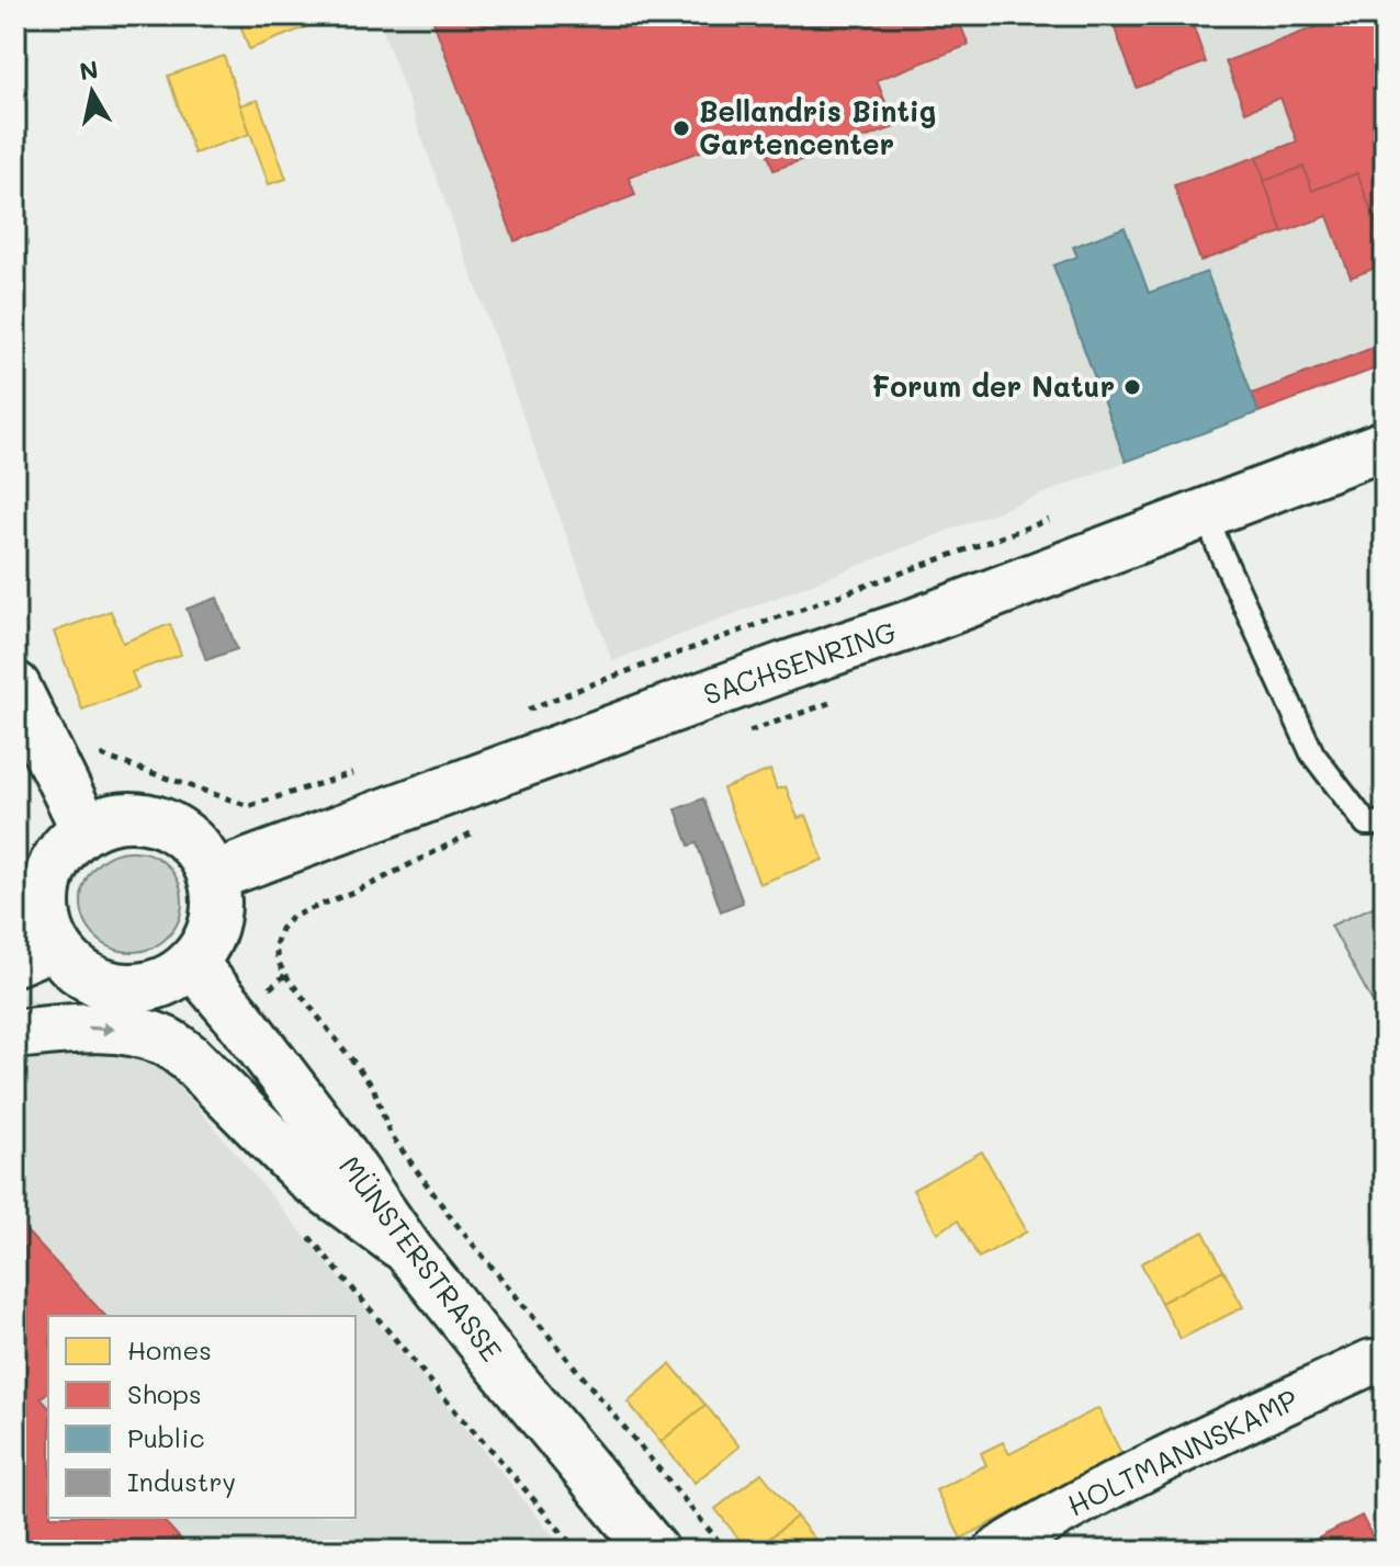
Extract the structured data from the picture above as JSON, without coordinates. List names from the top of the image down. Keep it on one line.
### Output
{"streets":{"street":["SACHSENRING","MÜNSTERSTRASSE","HOLTMANNSKAMP"]},"crossings":[["SACHSENRING","MÜNSTERSTRASSE"]],"places":["Bellandris Bintig Gartencenter","Forum der Natur"],"legend":["Homes","Shops","Public","Industry"],"north":"top"}
